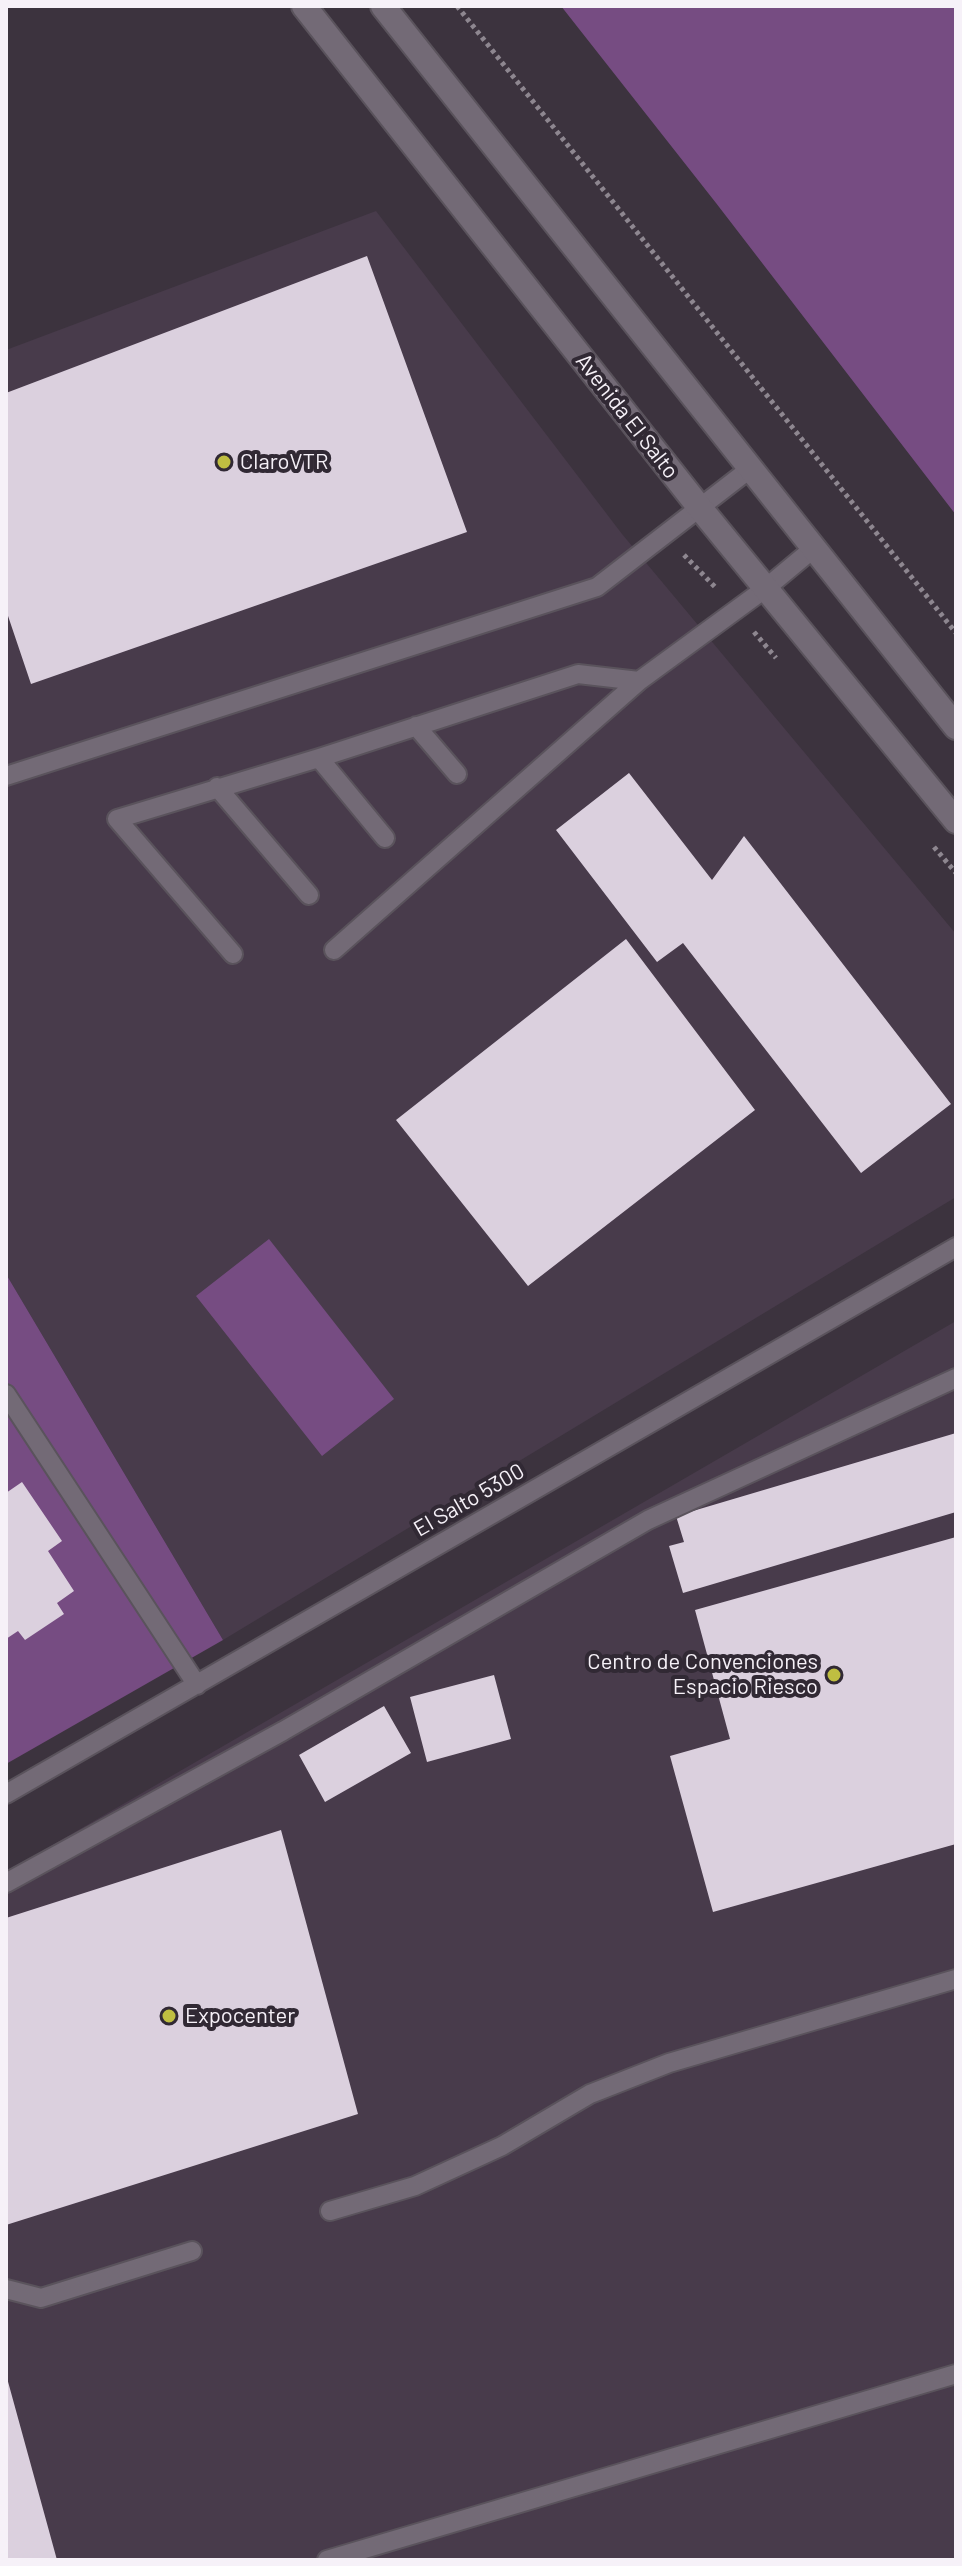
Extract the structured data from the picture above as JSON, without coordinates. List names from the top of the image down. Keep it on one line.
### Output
{"streets":{"main road":["Avenida El Salto"],"lane":["El Salto 5300"]},"places":["ClaroVTR","Centro de Convenciones Espacio Riesco","Expocenter"]}
